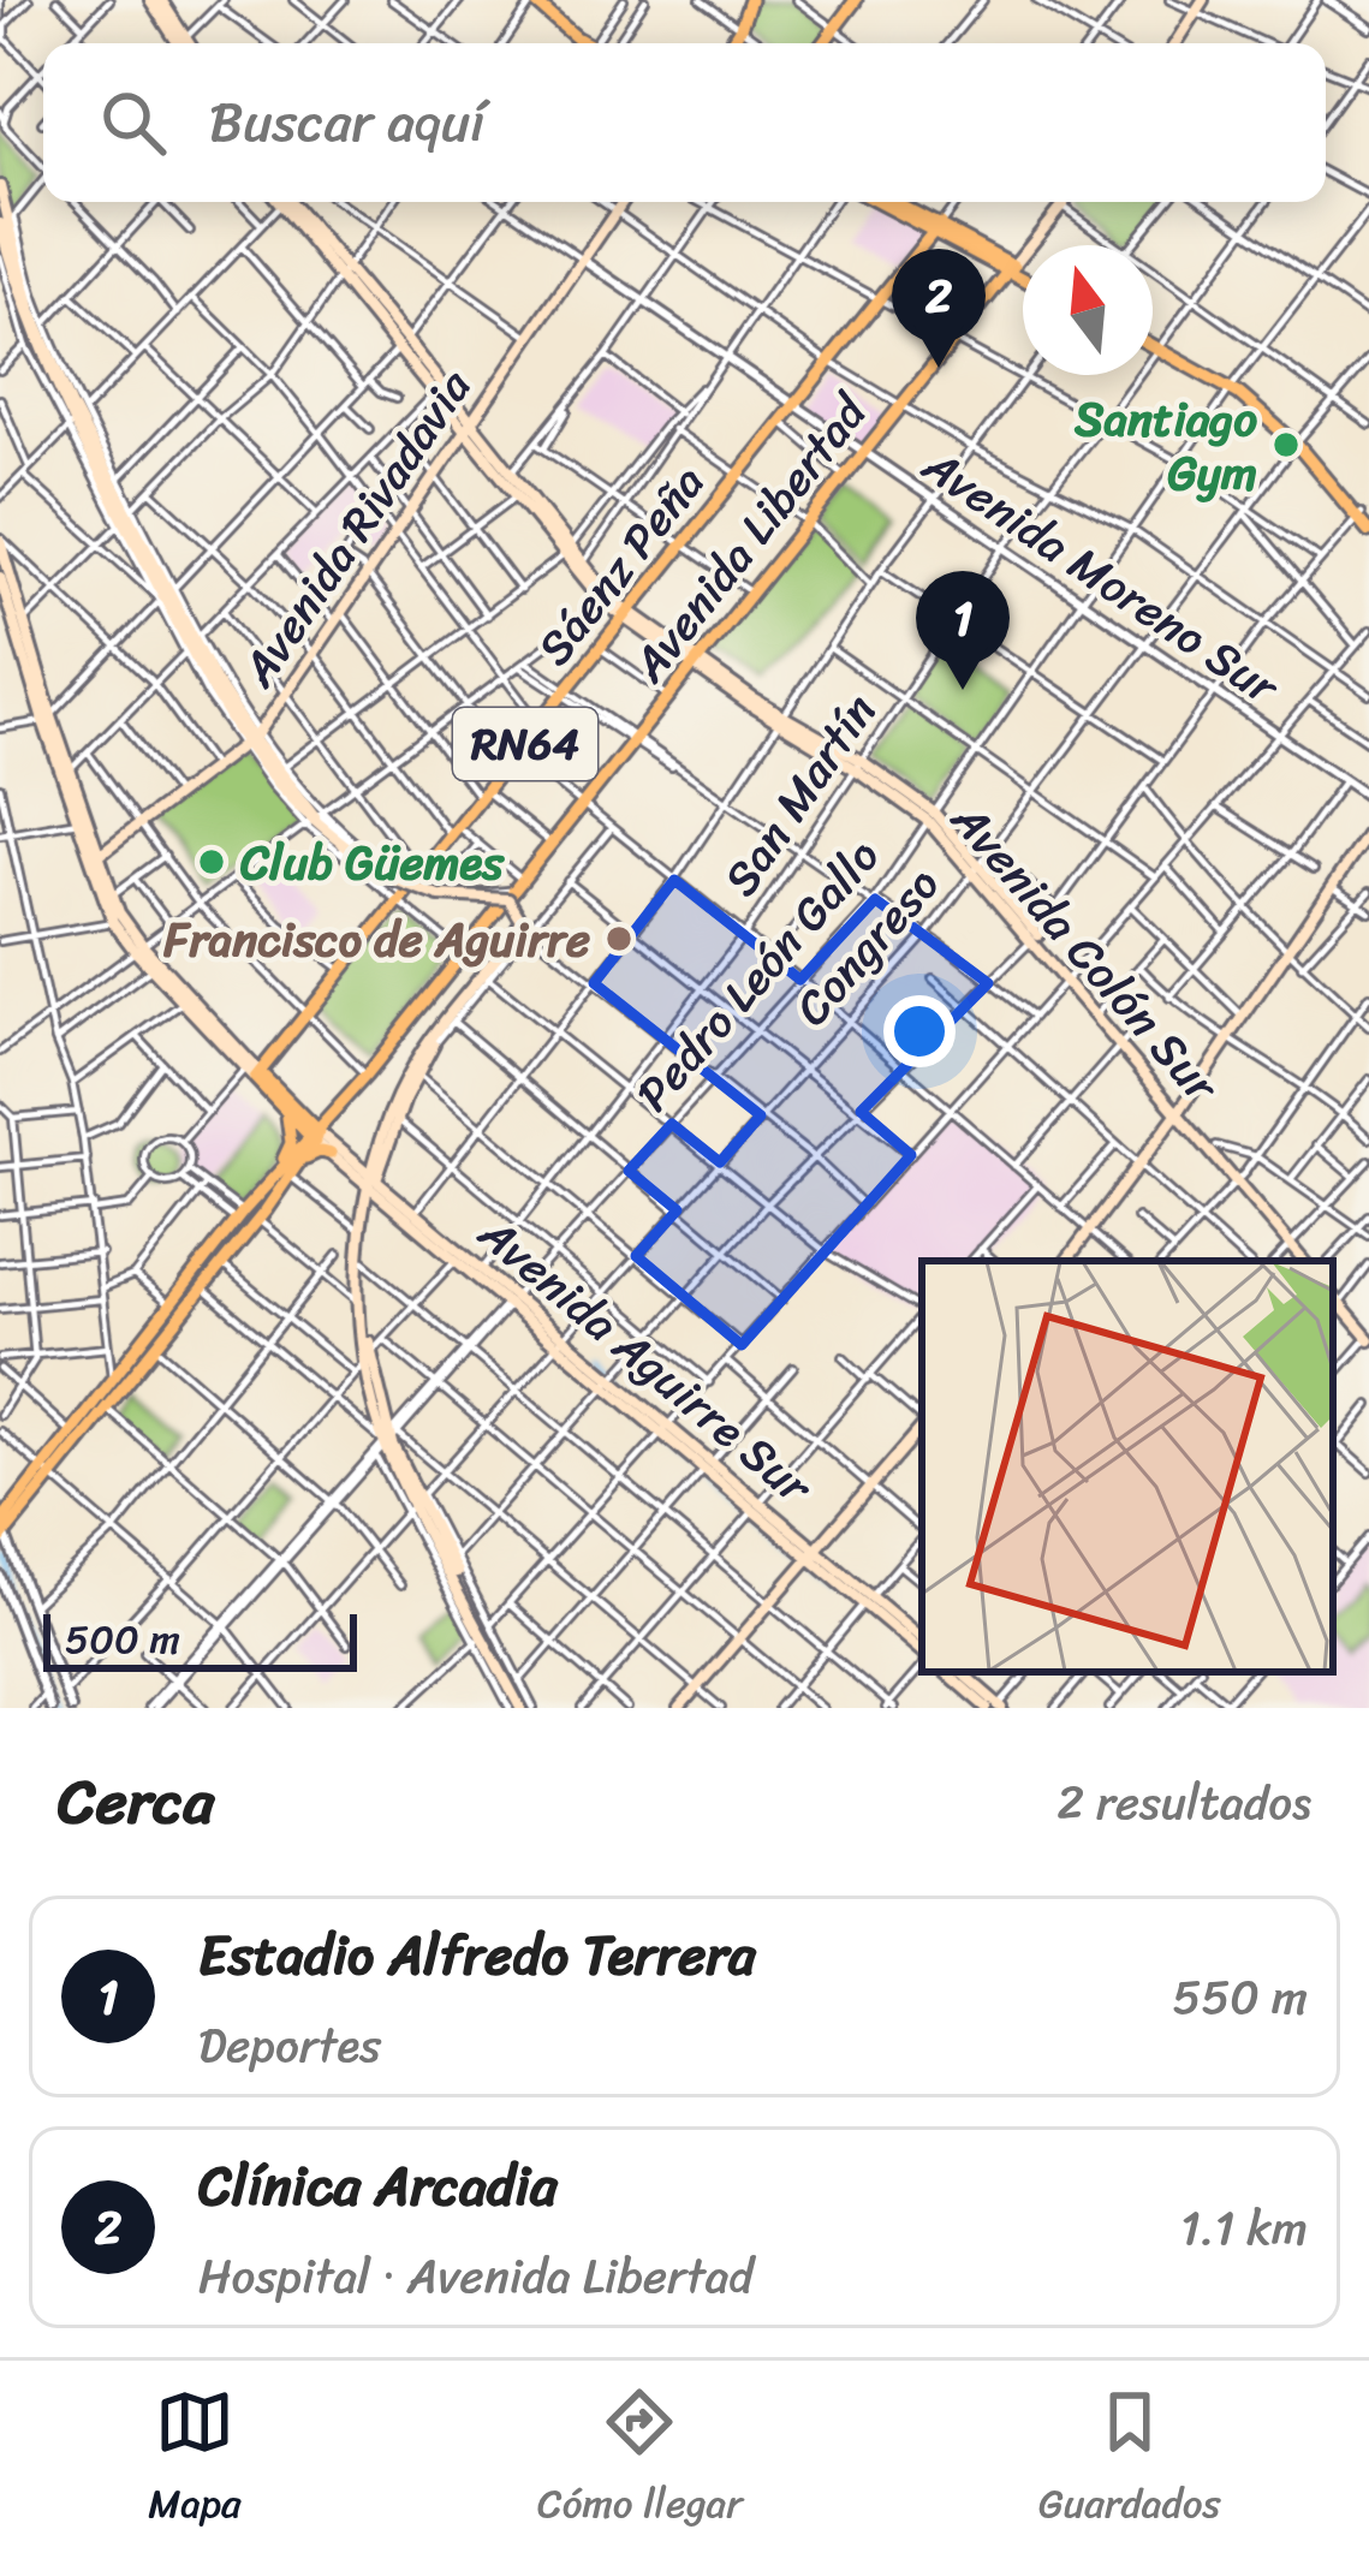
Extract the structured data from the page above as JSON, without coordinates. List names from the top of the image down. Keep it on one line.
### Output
{"streets":{"main road":["Avenida Rivadavia","Avenida Libertad","Sáenz Peña","RN64","Avenida Colón Sur","Avenida Aguirre Sur"],"street":["Avenida Moreno Sur","San Martín","Congreso","Pedro León Gallo"]},"crossings":[["Avenida Rivadavia","Avenida Moreno Sur"],["Avenida Rivadavia","Avenida Colón Sur"],["Avenida Libertad","Avenida Moreno Sur"],["Avenida Libertad","Avenida Colón Sur"],["Sáenz Peña","Avenida Moreno Sur"],["Sáenz Peña","Avenida Colón Sur"],["Avenida Moreno Sur","San Martín"],["Avenida Moreno Sur","Congreso"],["Avenida Moreno Sur","Pedro León Gallo"],["San Martín","Avenida Colón Sur"],["San Martín","Avenida Aguirre Sur"],["Congreso","Avenida Colón Sur"],["Congreso","Avenida Aguirre Sur"],["Avenida Colón Sur","Pedro León Gallo"],["Pedro León Gallo","Avenida Aguirre Sur"]],"places":["Santiago Gym","Club Güemes","Francisco de Aguirre"],"scale_bar":"500 m","north":"top","page":{"search":"Buscar aquí","pins":["2","1"],"scale":"500 m","heading":["Cerca","2 resultados"],"list":[{"mark":"1","name":"Estadio Alfredo Terrera","note":"Deportes","value":"550 m"},{"mark":"2","name":"Clínica Arcadia","note":"Hospital · Avenida Libertad","value":"1.1 km"}],"nav":["Mapa","Cómo llegar","Guardados"]}}
